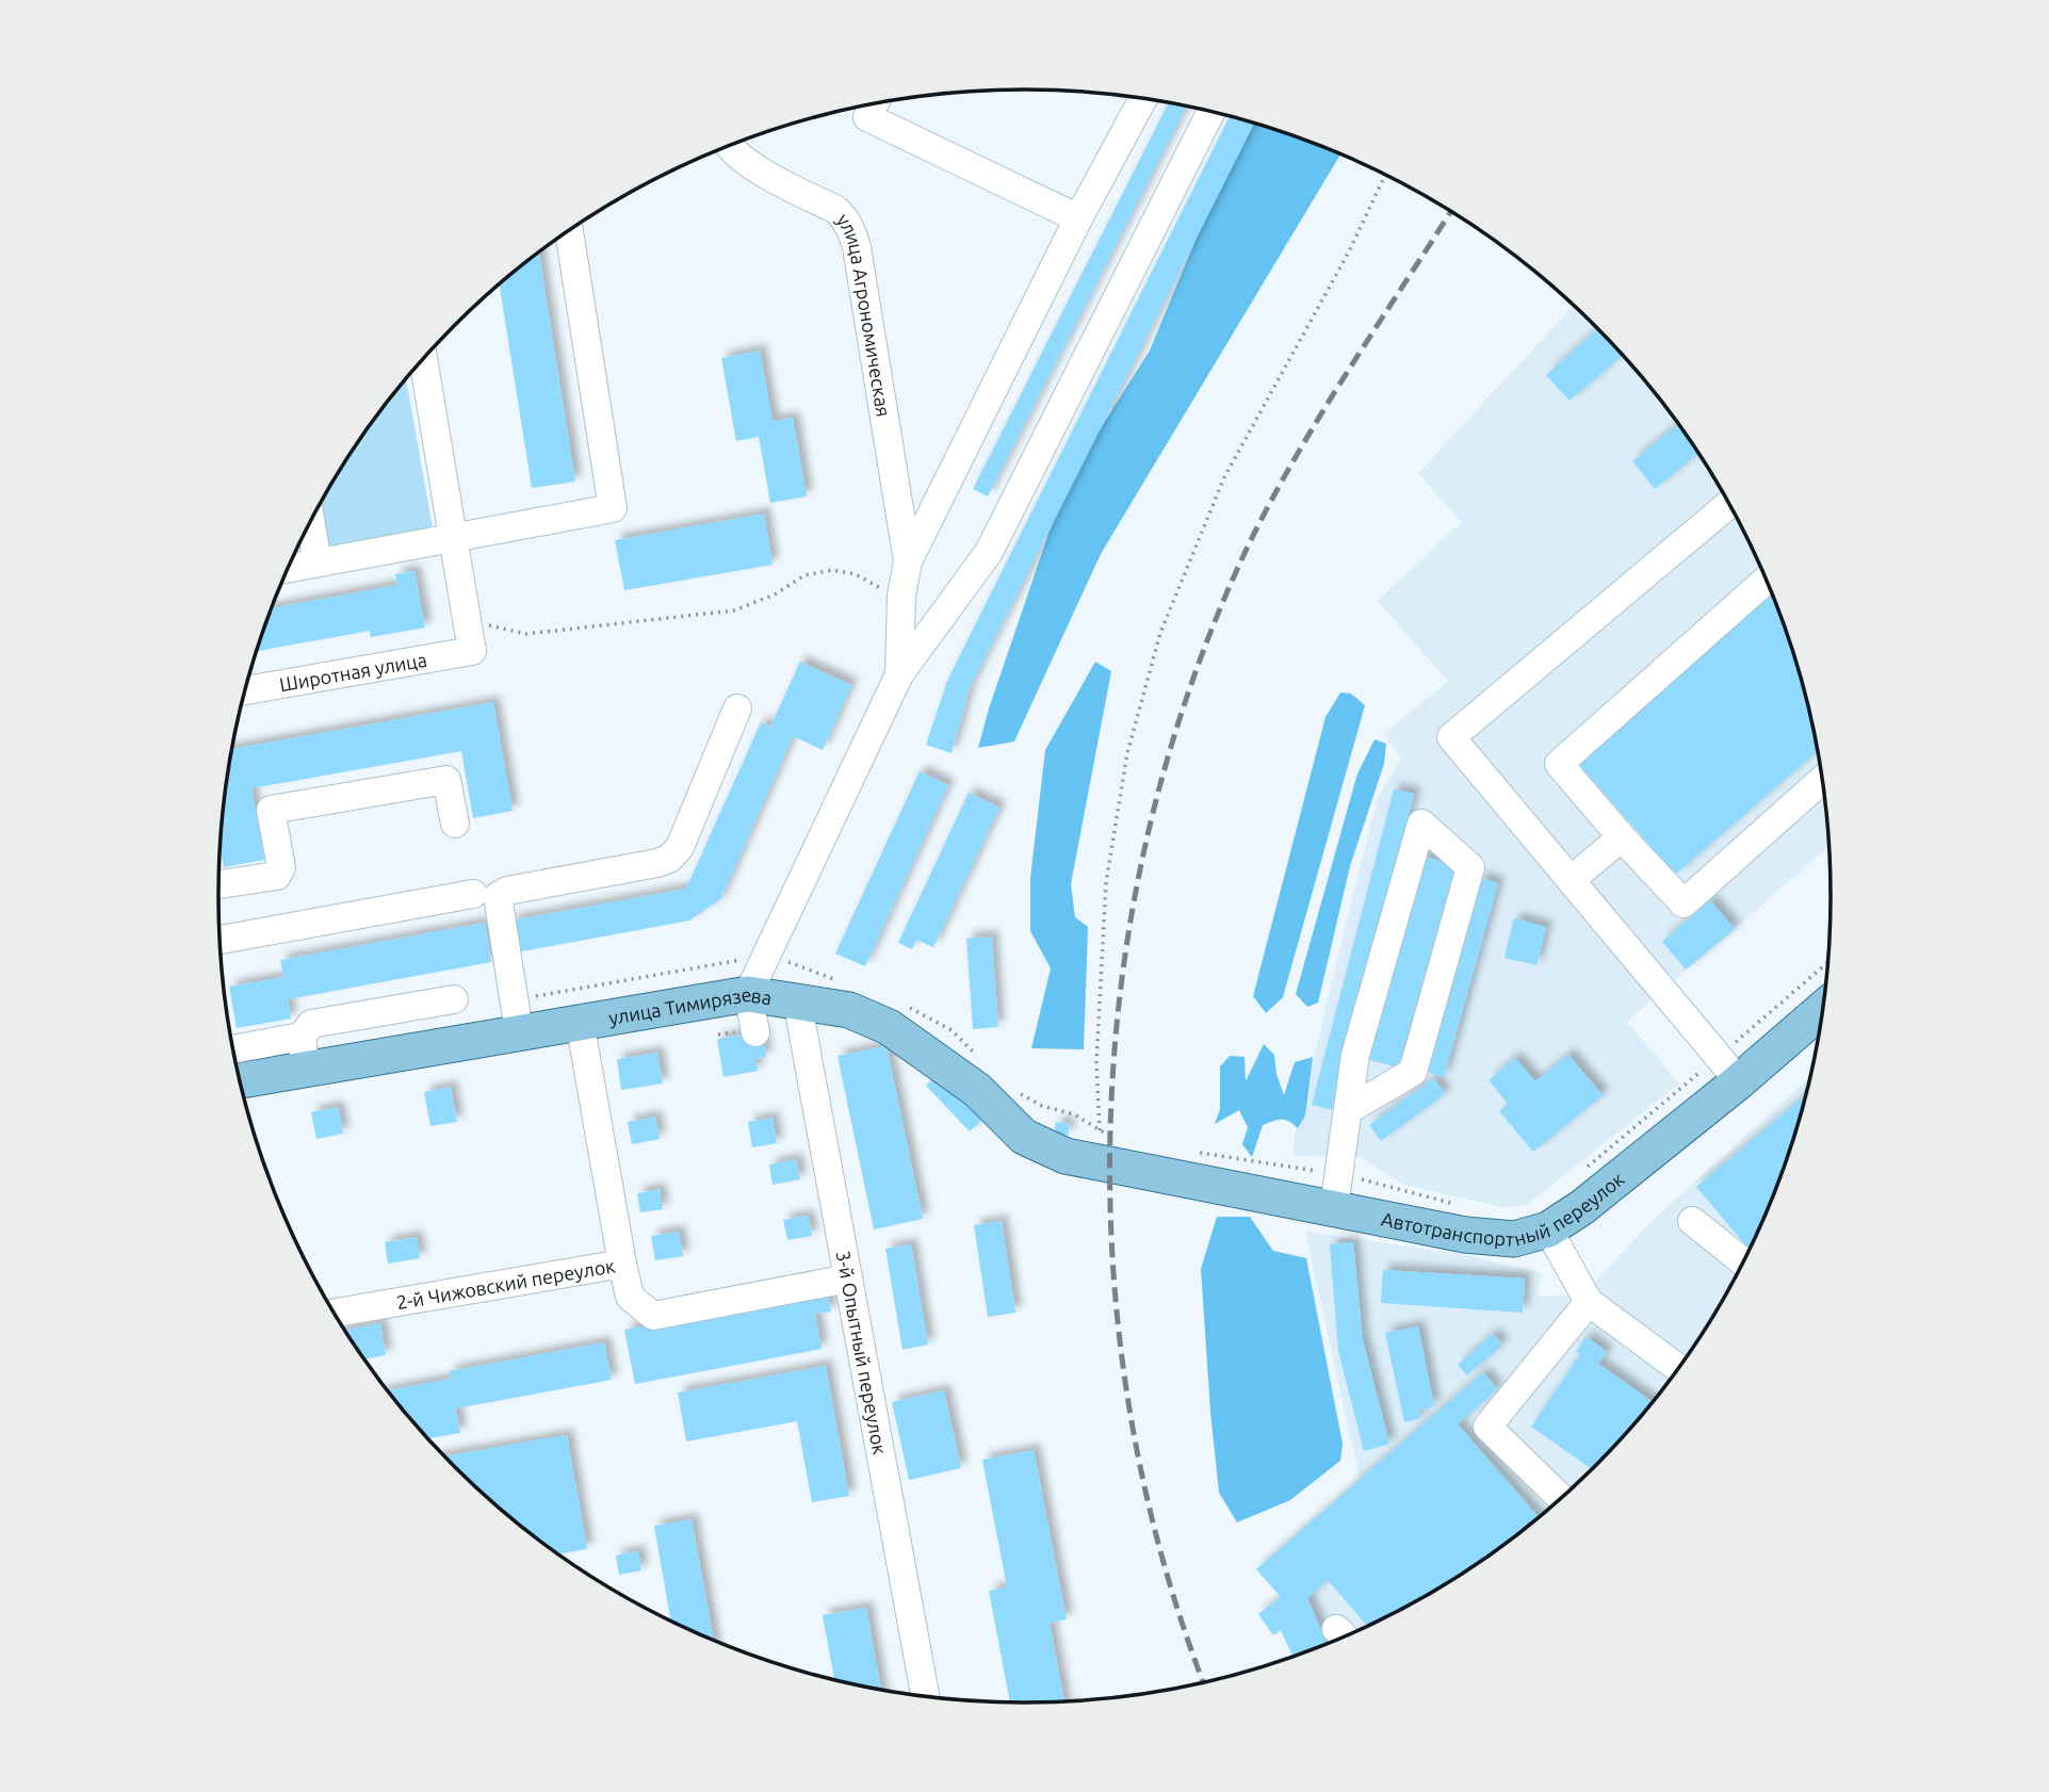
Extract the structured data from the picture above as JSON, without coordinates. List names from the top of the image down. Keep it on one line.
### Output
{"streets":{"main road":["улица Тимирязева","Автотранспортный переулок"],"street":["улица Агрономическая","Широтная улица","2-й Чижовский переулок","3-й Опытный переулок"]},"crossings":[["улица Тимирязева","Автотранспортный переулок"],["улица Тимирязева","2-й Чижовский переулок"],["улица Тимирязева","3-й Опытный переулок"]]}
